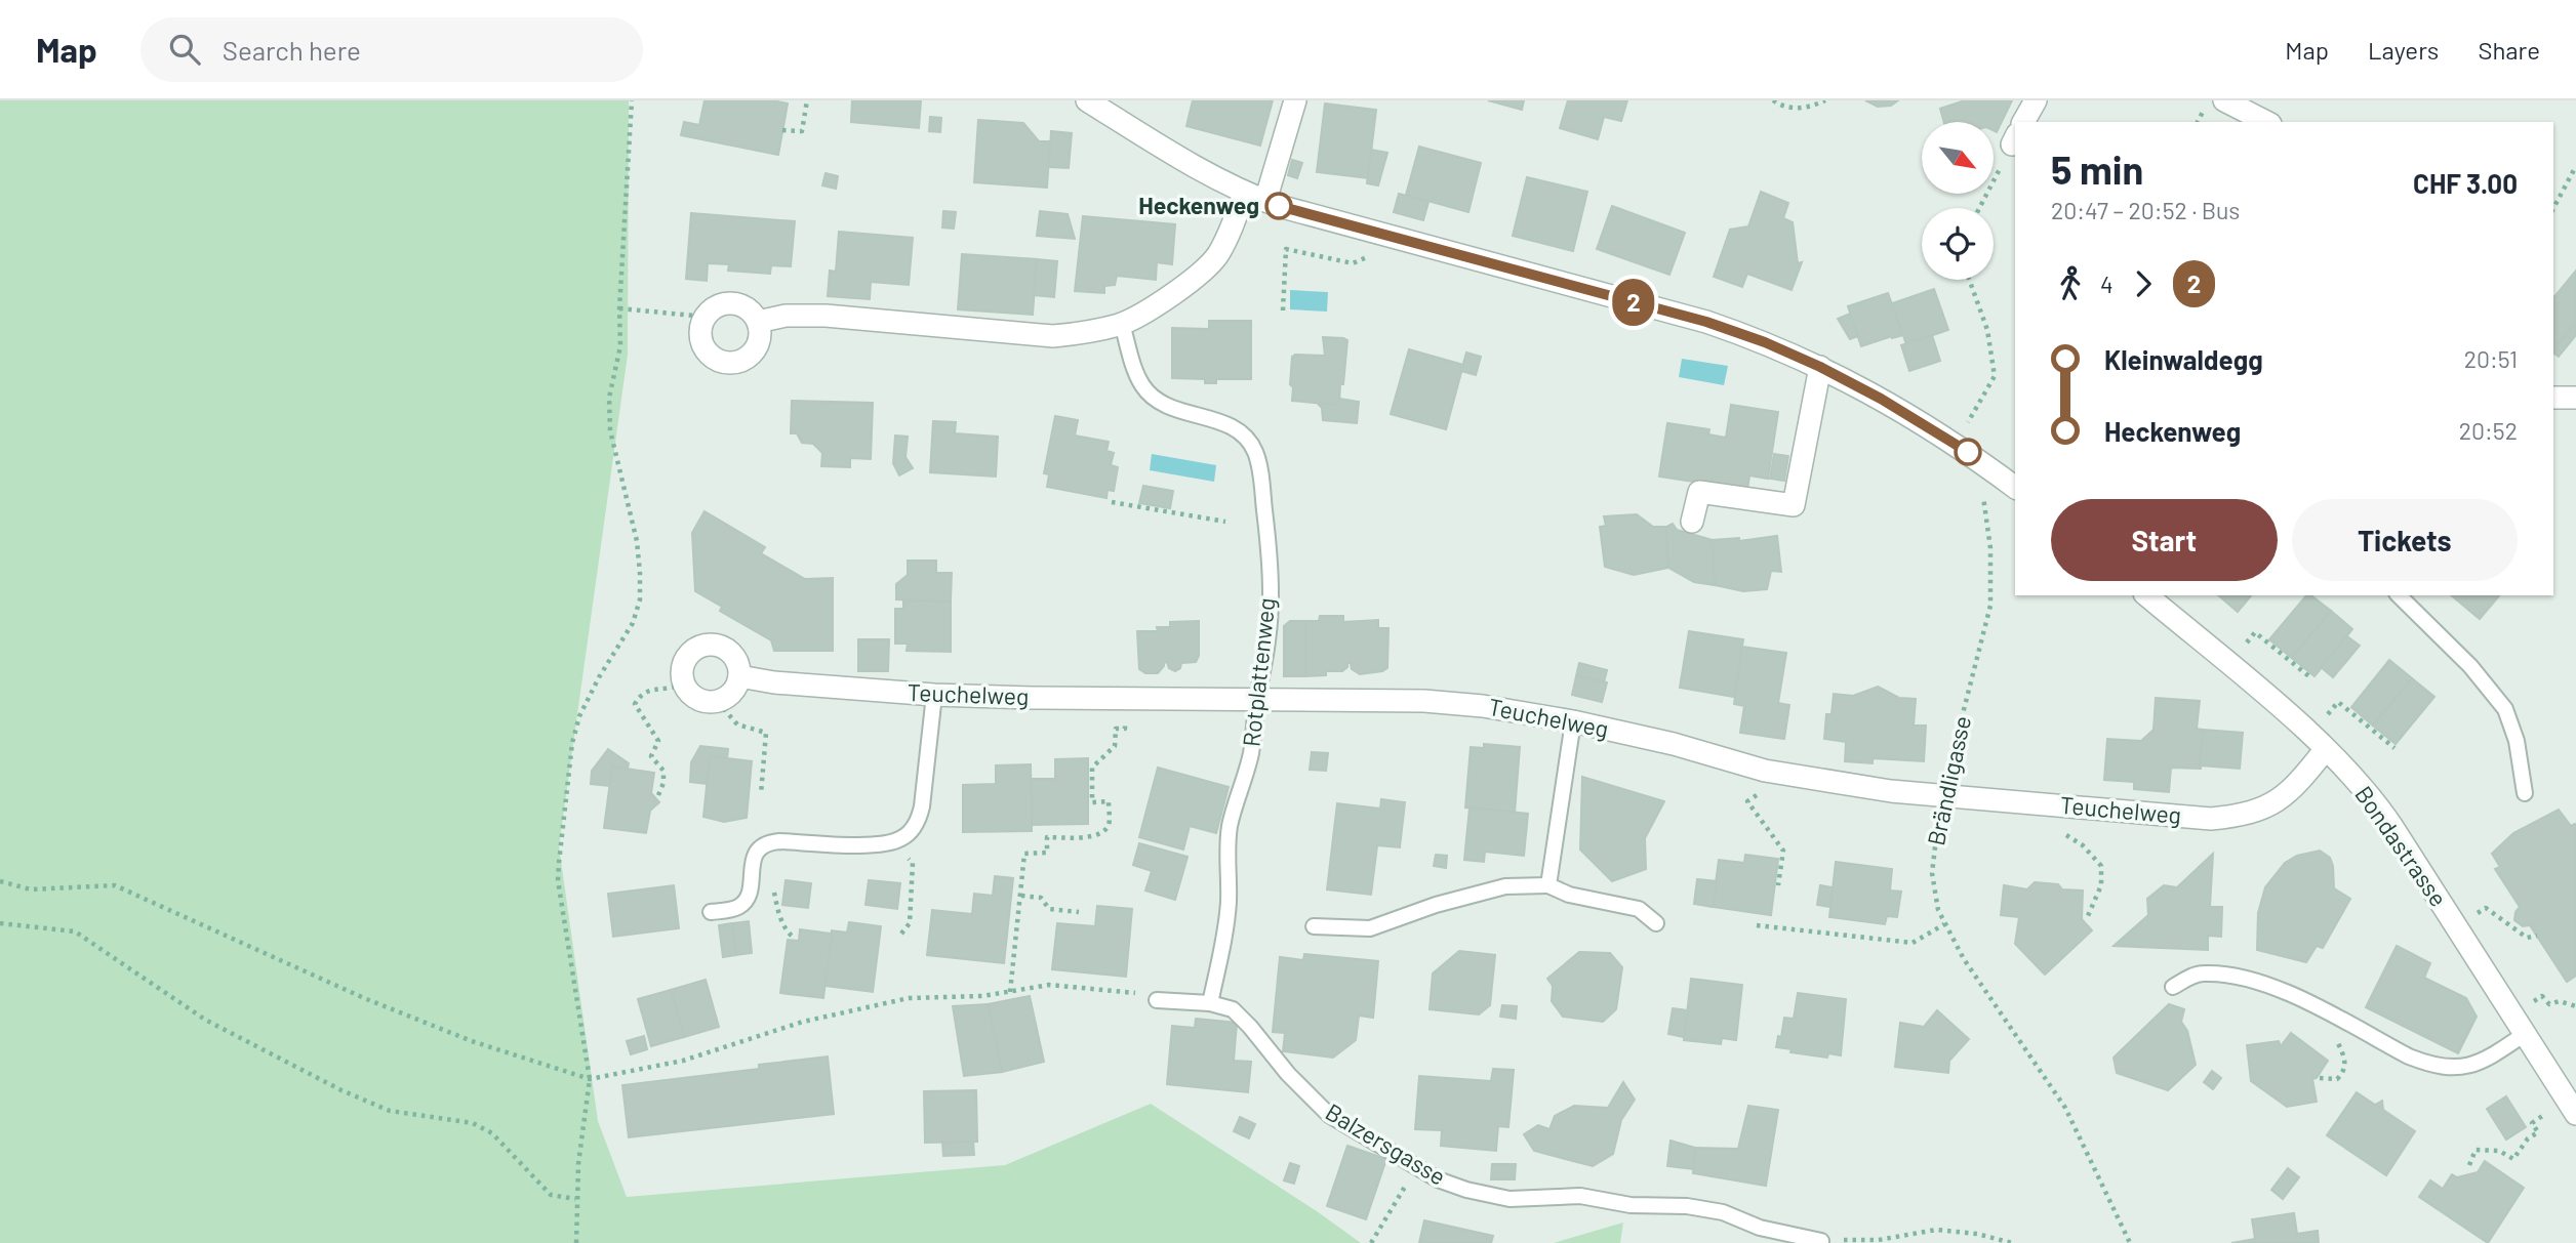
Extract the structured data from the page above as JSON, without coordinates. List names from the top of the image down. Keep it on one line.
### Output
{"streets":{"street":["Teuchelweg","Bondastrasse"],"lane":["Rotplattenweg","Balzersgasse"],"path":["Brändligasse"]},"crossings":[["Rotplattenweg","Teuchelweg"],["Rotplattenweg","Balzersgasse"],["Teuchelweg","Brändligasse"],["Teuchelweg","Bondastrasse"]],"places":["Heckenweg"],"lines":["bus line 2"],"north":"bottom right","page":{"header":"Map","search":"Search here","nav":["Map","Layers","Share"],"on_map":"2","heading":["5 min","20:47 – 20:52 · Bus","CHF 3.00"],"legs":["4","2"],"list":[{"name":"Kleinwaldegg","value":"20:51"},{"name":"Heckenweg","value":"20:52"}],"buttons":["Start","Tickets"]}}
